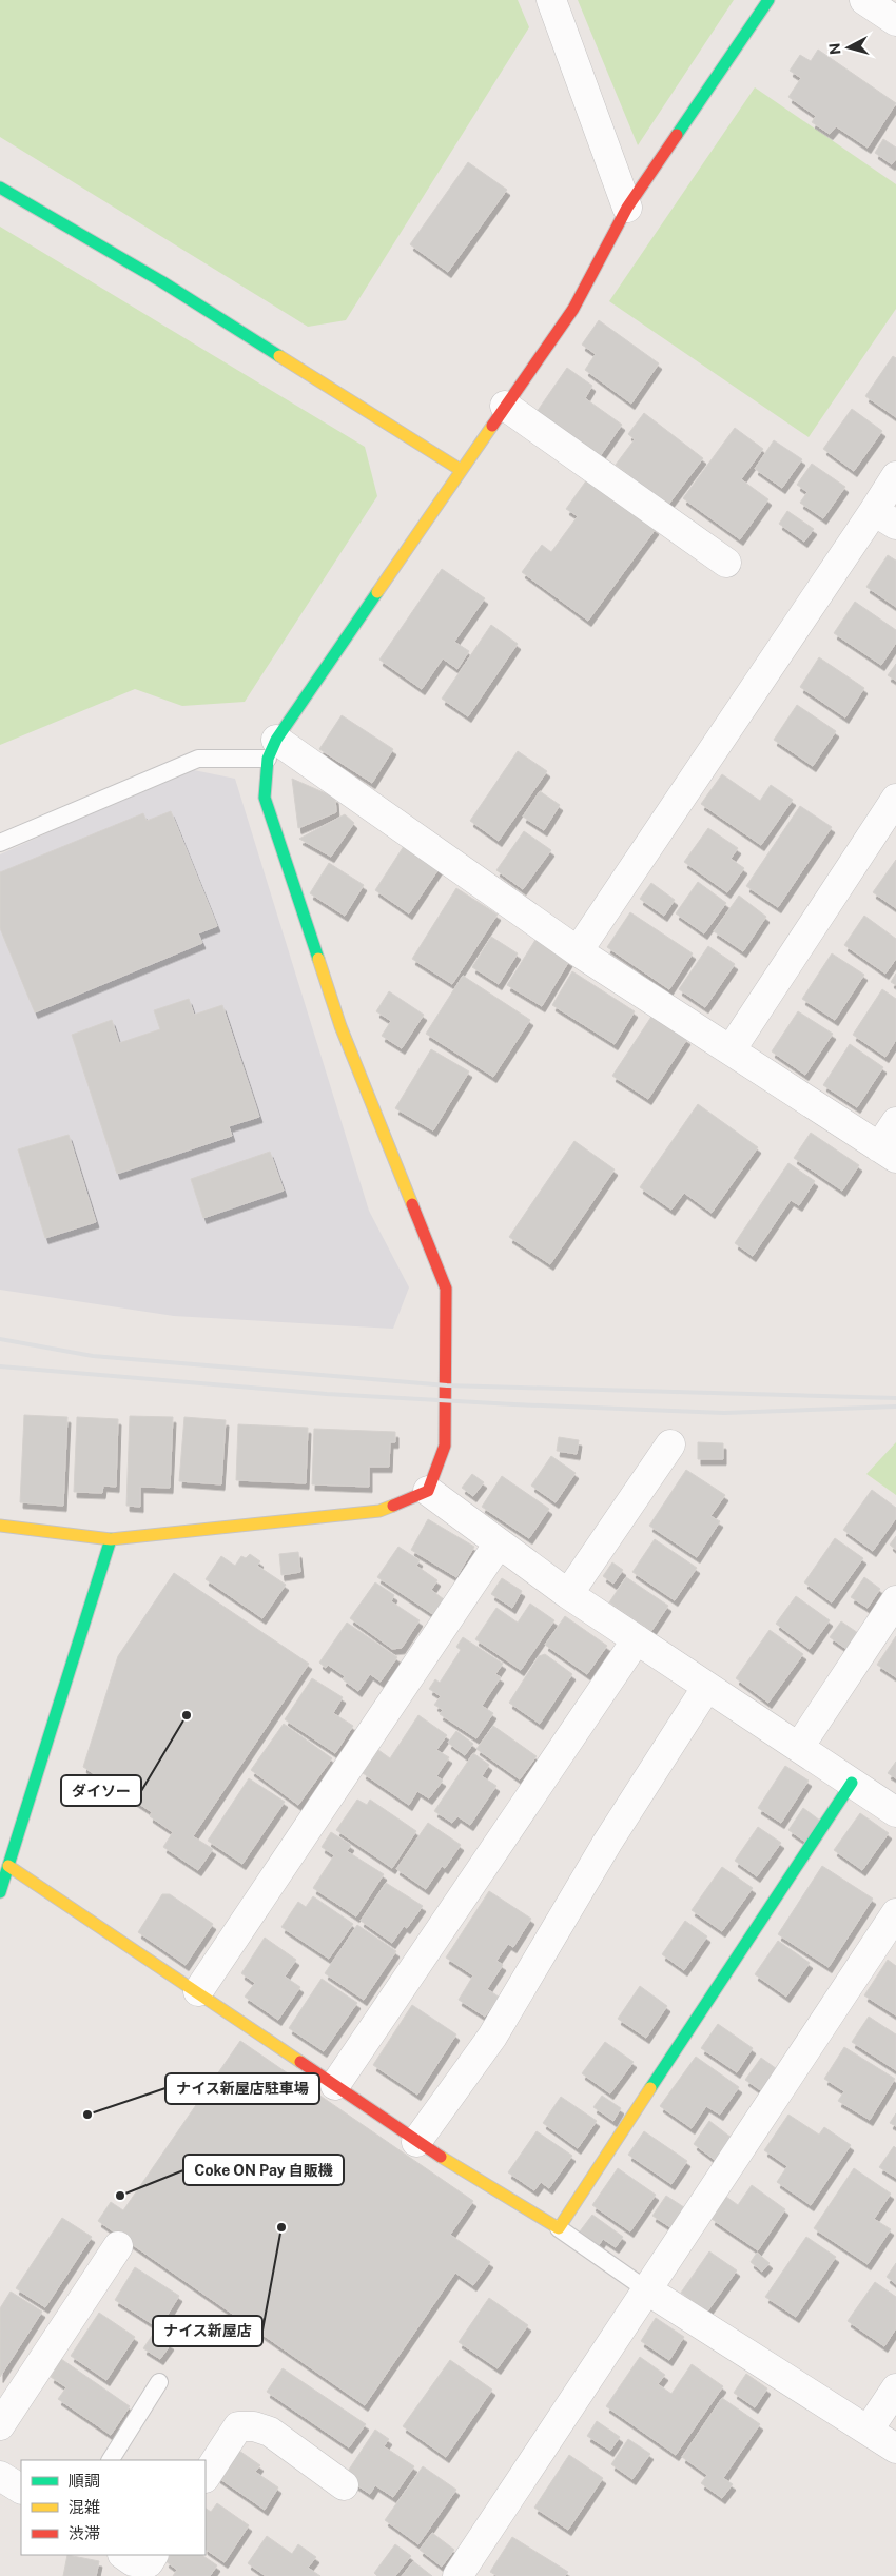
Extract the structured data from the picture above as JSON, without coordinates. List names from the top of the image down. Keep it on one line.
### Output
{"places":["ダイソー","ナイス新屋店駐車場","Coke ON Pay 自販機","ナイス新屋店"],"legend":["順調","混雑","渋滞"],"north":"left"}
